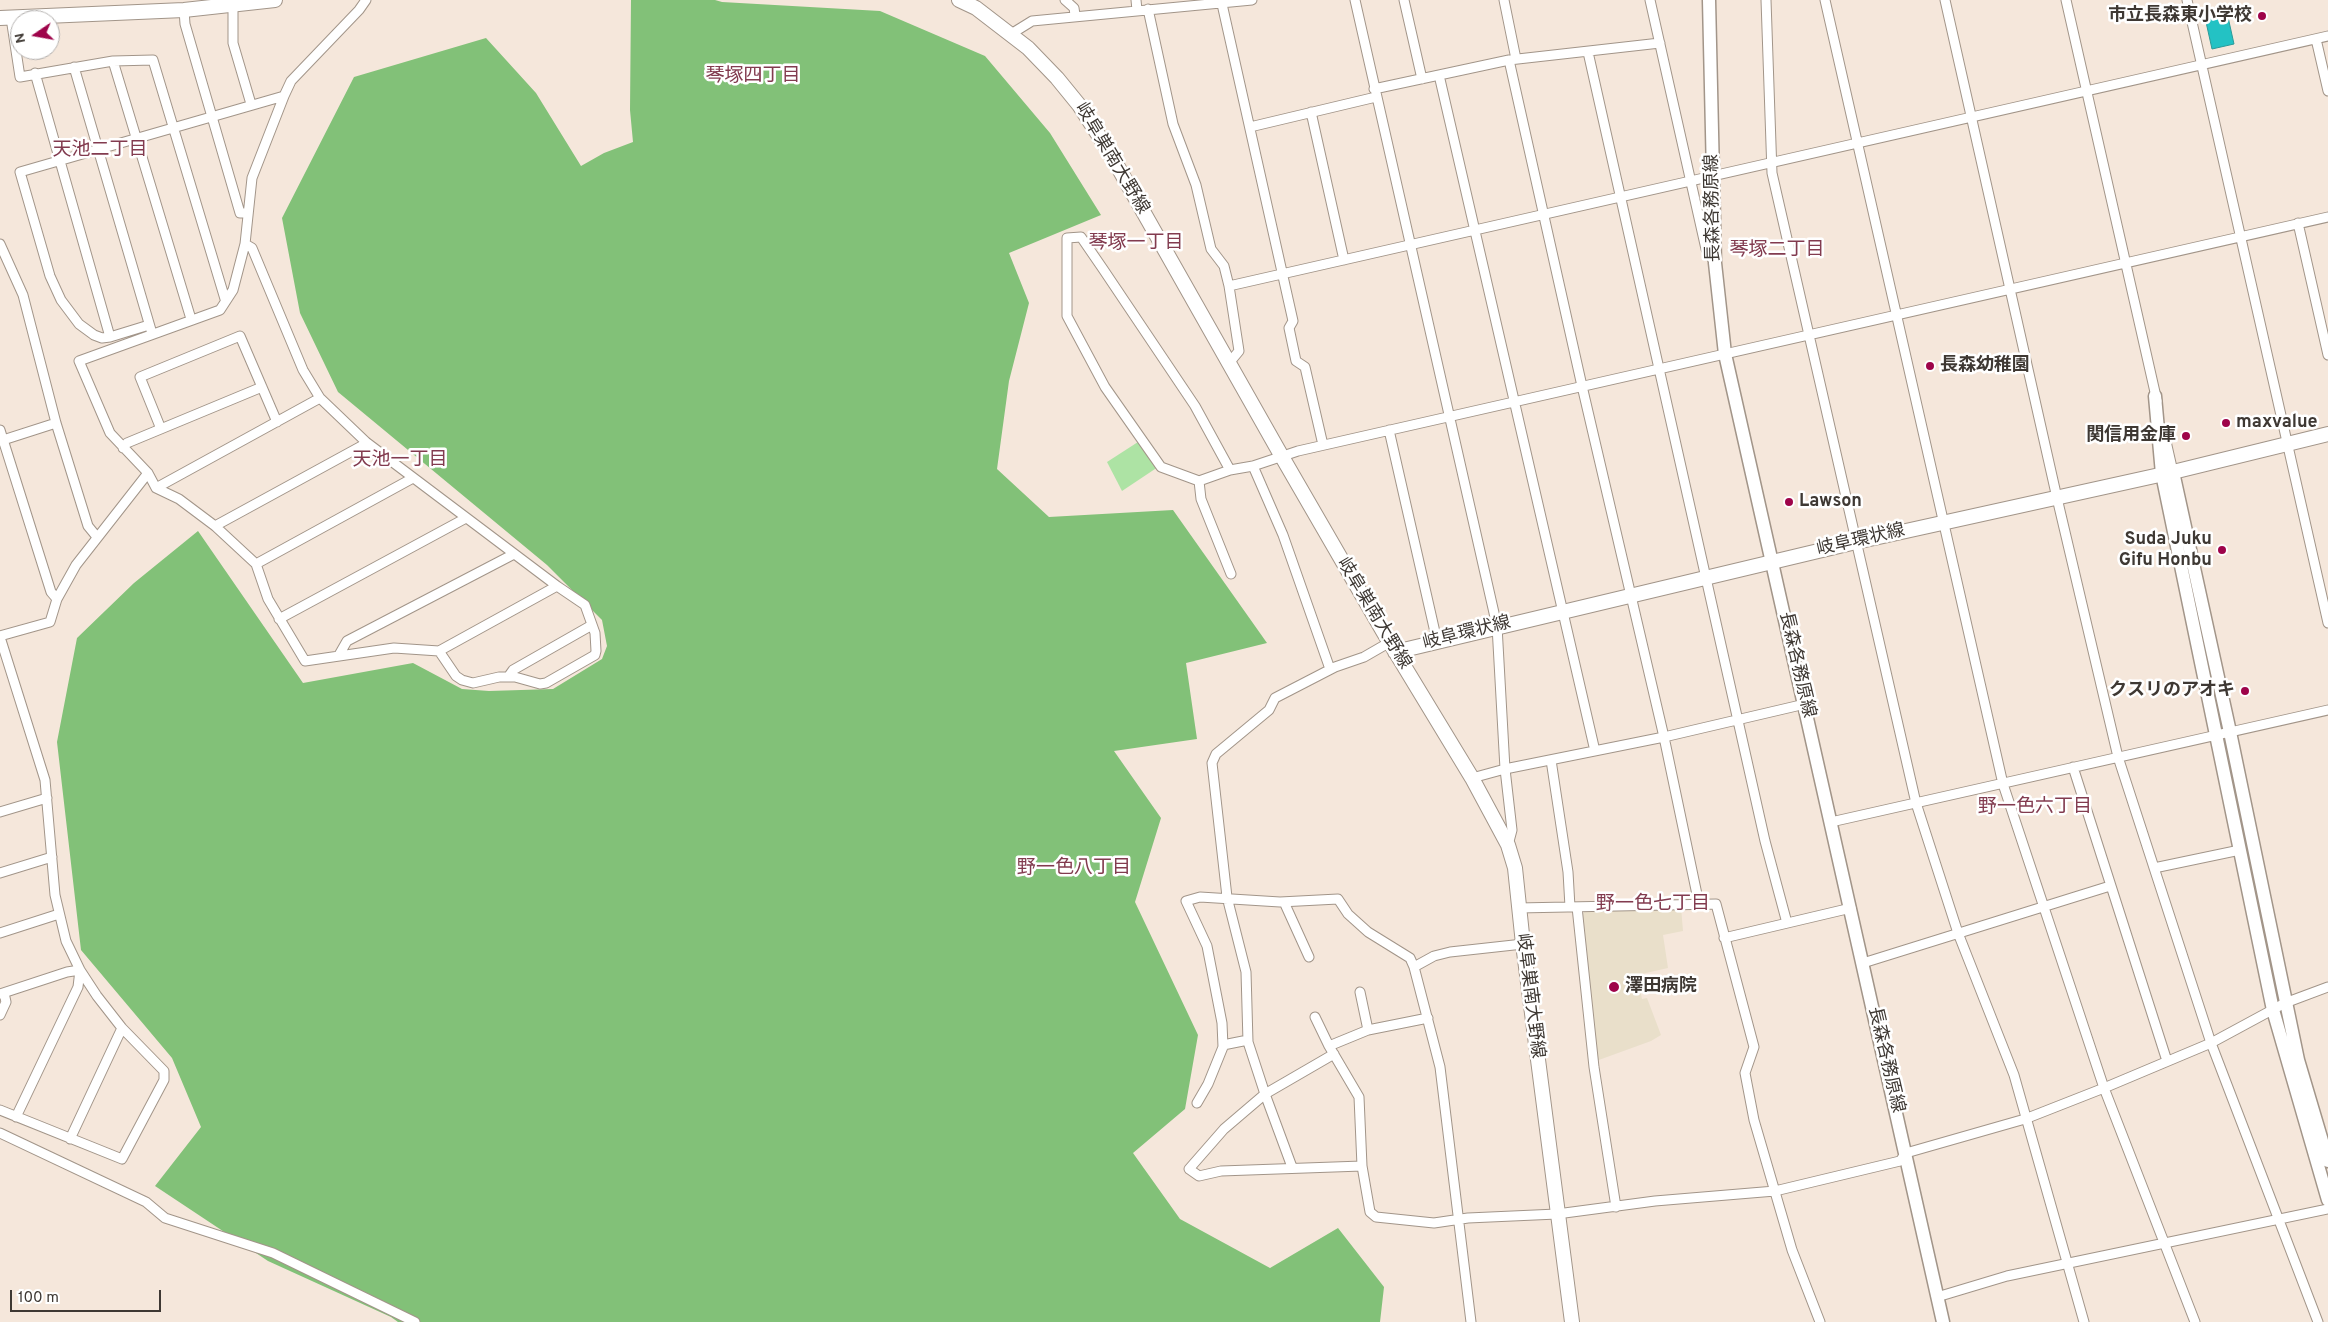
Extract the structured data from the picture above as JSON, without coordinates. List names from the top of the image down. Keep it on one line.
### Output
{"streets":{"main road":["岐阜巣南大野線","岐阜環状線"],"street":["長森各務原線"]},"crossings":[["岐阜巣南大野線","岐阜環状線"],["長森各務原線","岐阜環状線"]],"districts":["琴塚四丁目","天池二丁目","琴塚一丁目","琴塚二丁目","天池一丁目","野一色六丁目","野一色八丁目","野一色七丁目"],"places":["市立長森東小学校","長森幼稚園","maxvalue","関信用金庫","Lawson","Suda Juku Gifu Honbu","クスリのアオキ","澤田病院"],"scale_bar":"100 m","north":"left"}
